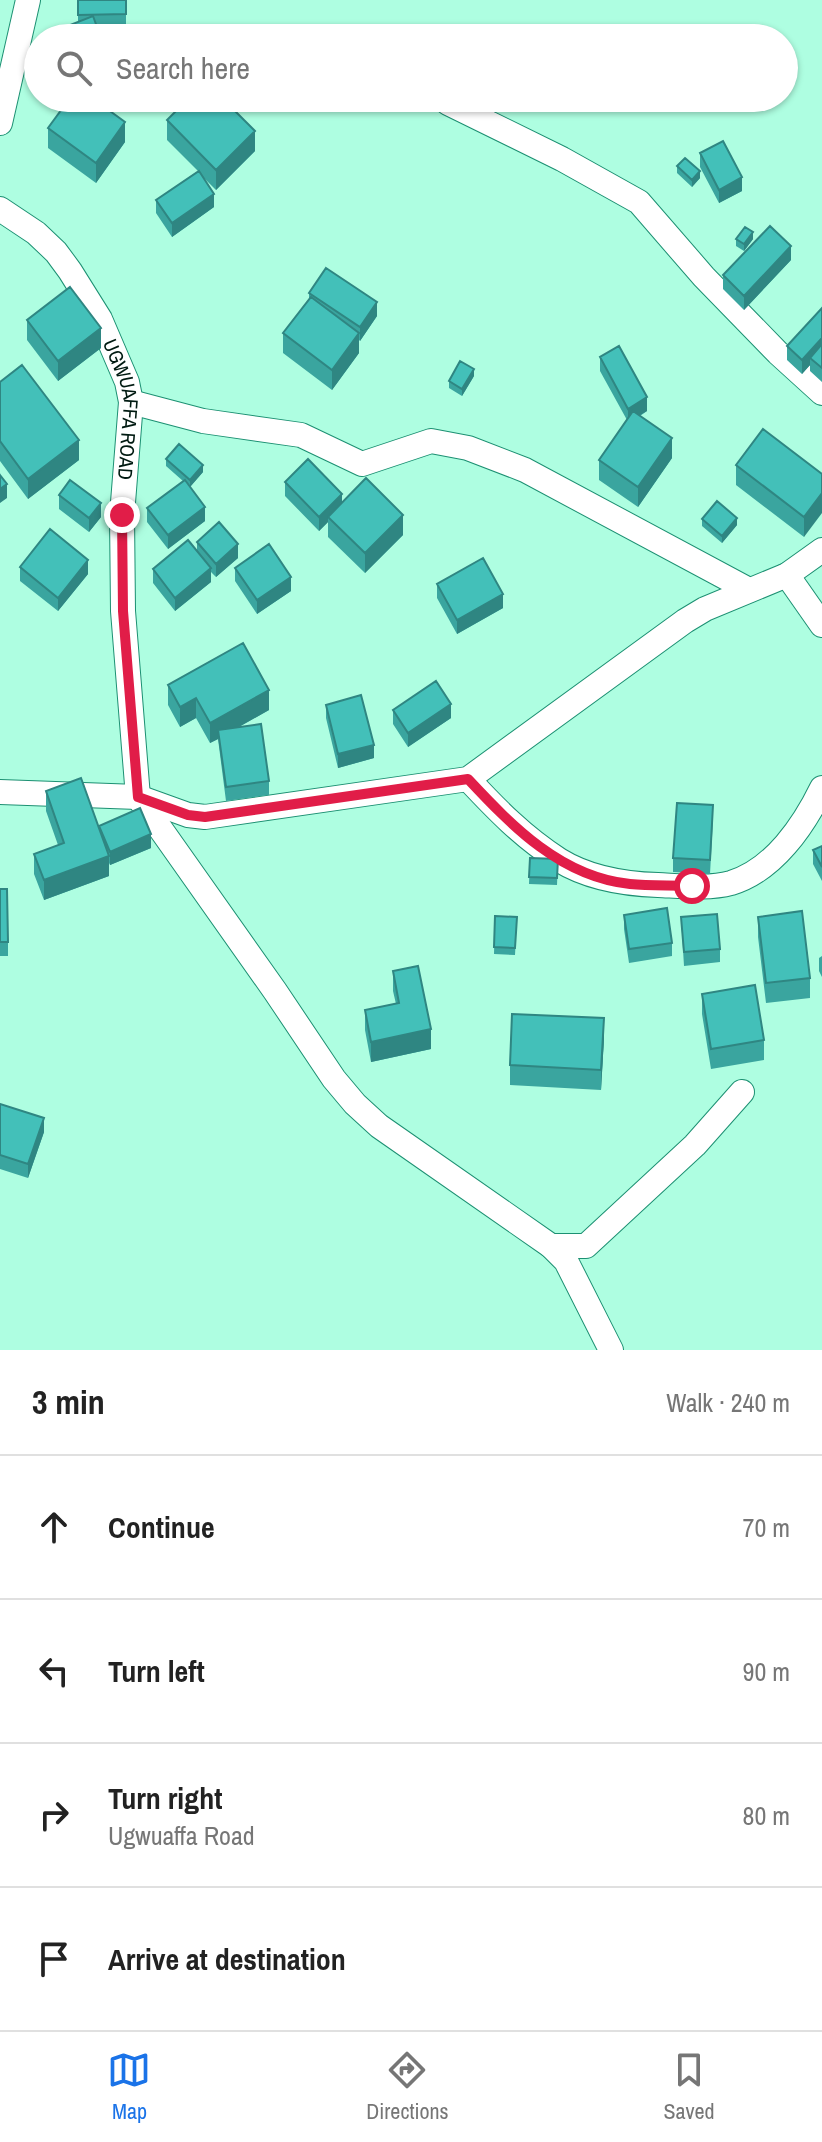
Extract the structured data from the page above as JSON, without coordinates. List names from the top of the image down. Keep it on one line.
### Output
{"streets":{"street":["UGWUAFFA ROAD"]},"page":{"search":"Search here","heading":["3 min","Walk · 240 m"],"list":[["Continue","70 m"],["Turn left","90 m"],["Turn right","Ugwuaffa Road","80 m"],"Arrive at destination"],"nav":["Map","Directions","Saved"]}}
